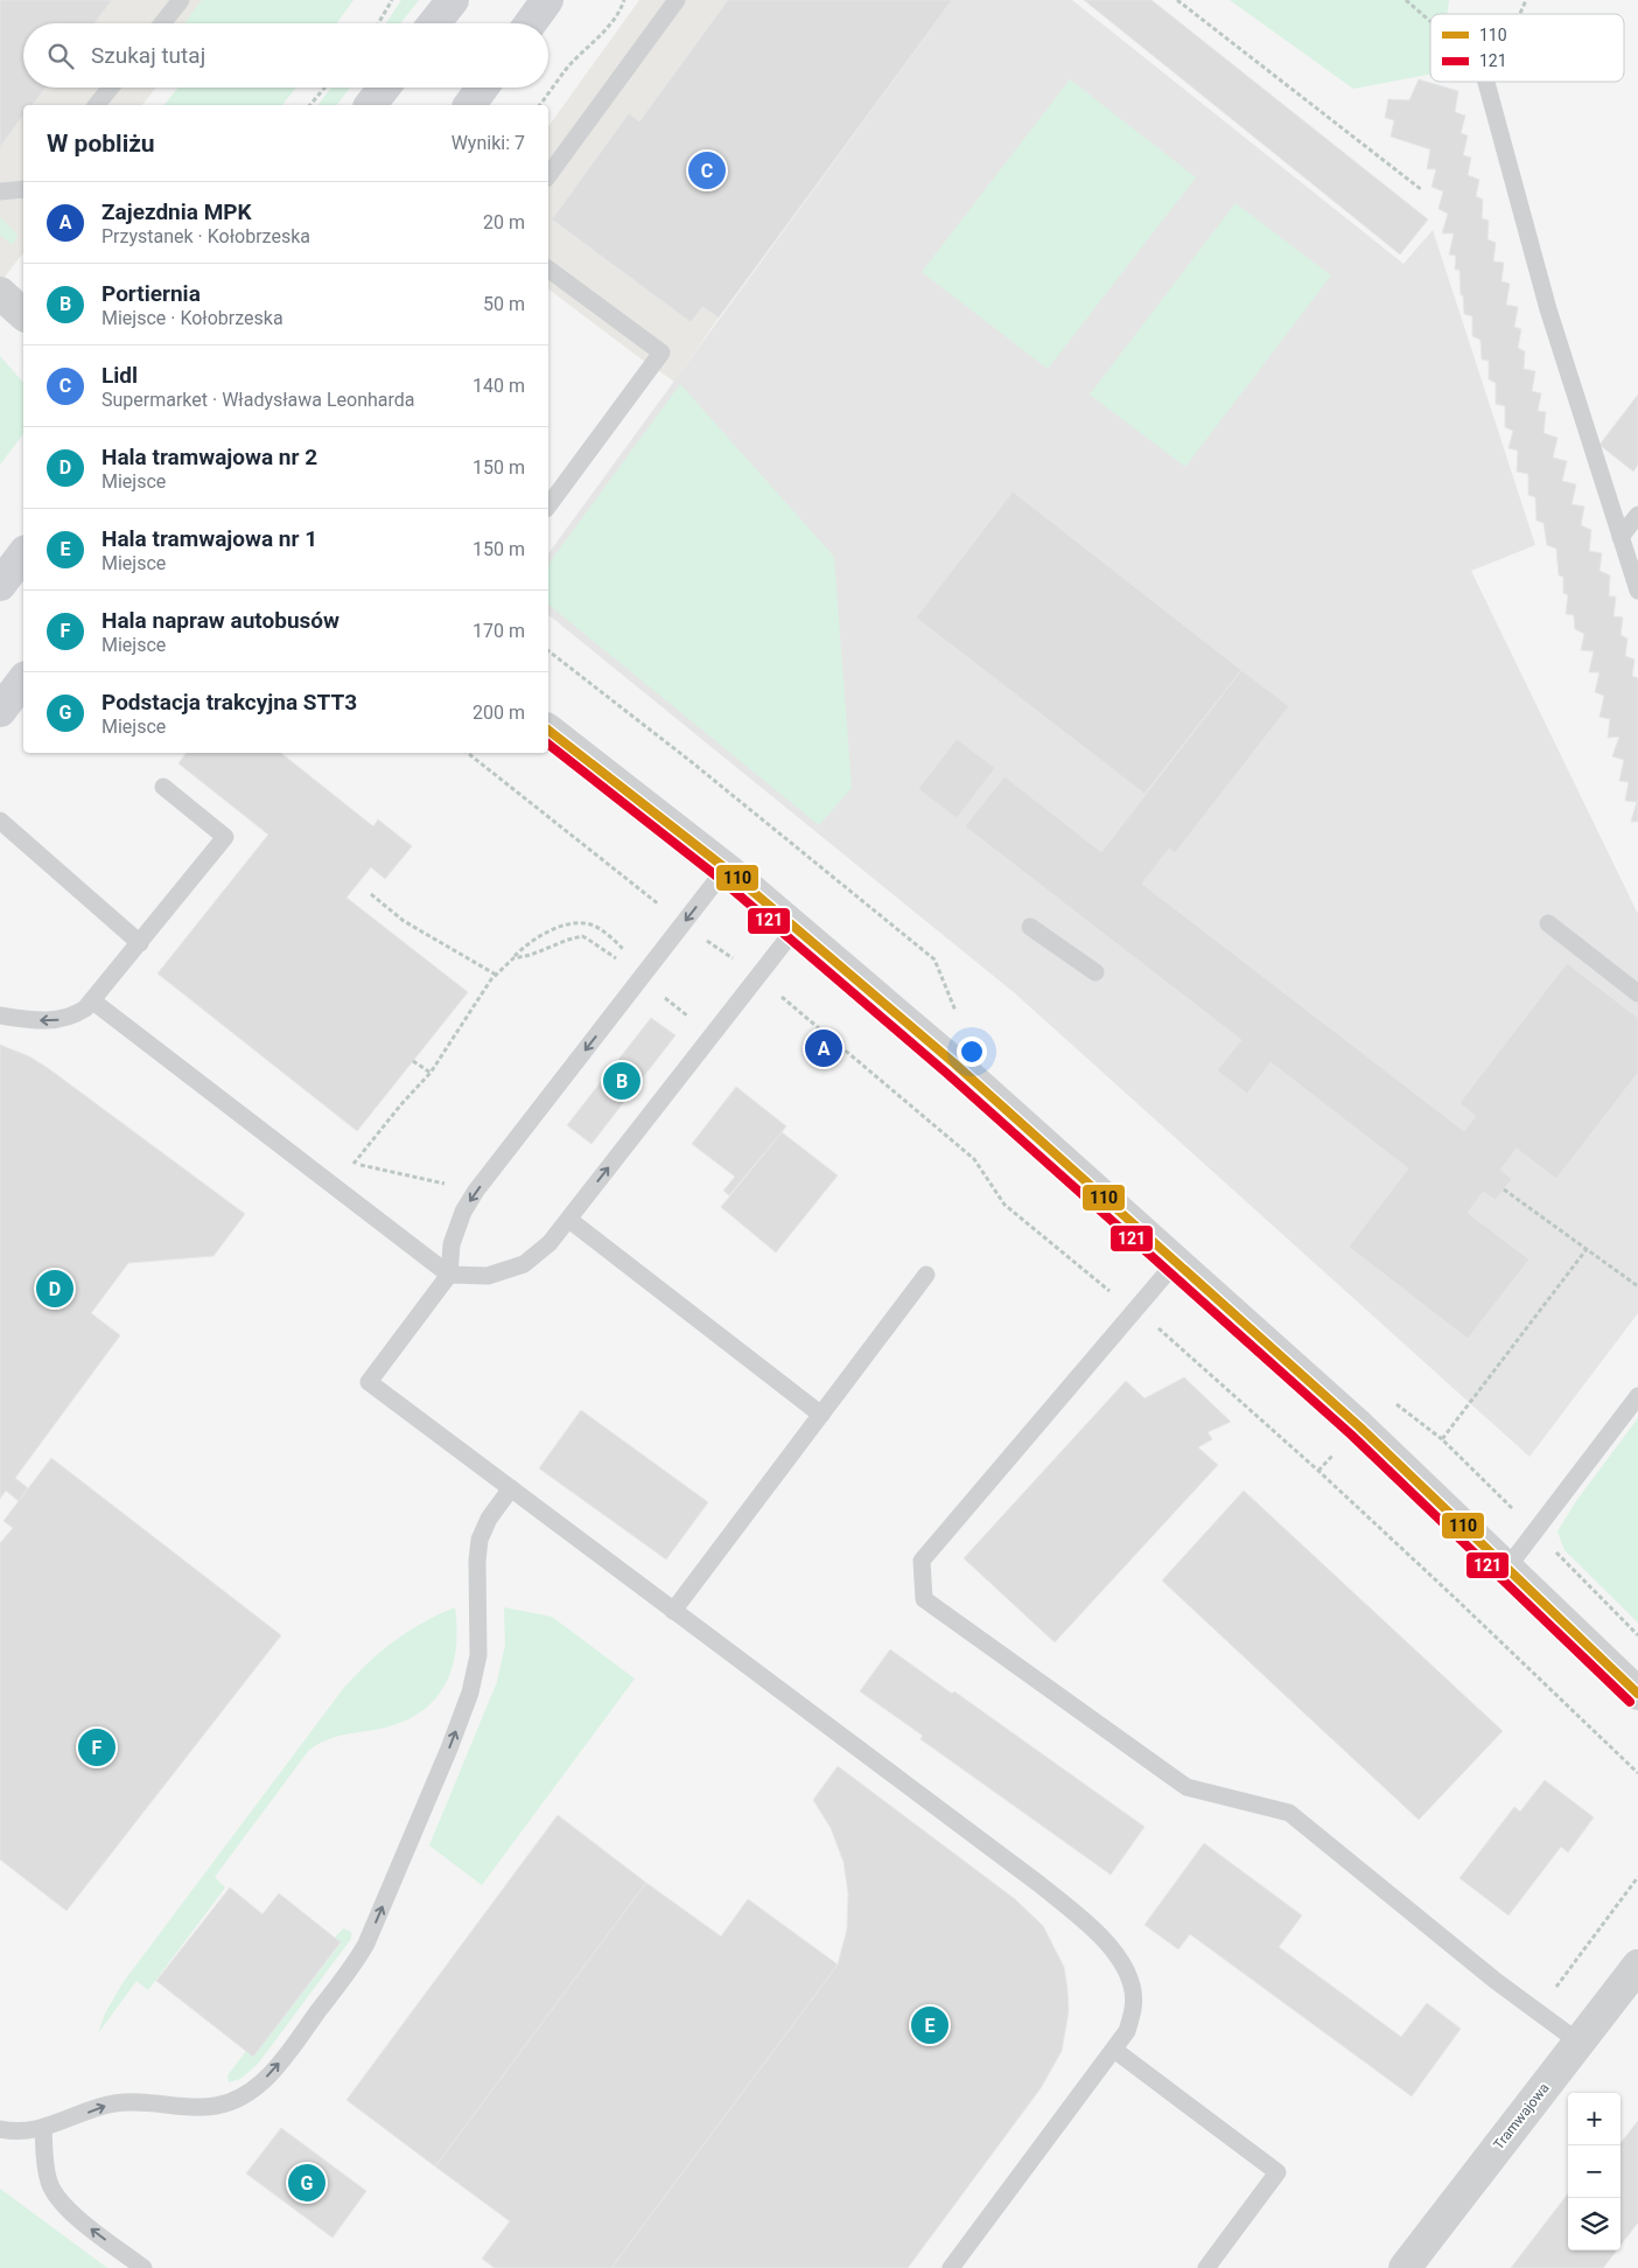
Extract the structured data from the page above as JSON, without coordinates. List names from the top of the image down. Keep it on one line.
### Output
{"streets":{"street":["Tramwajowa"]},"lines":["transit line 110","transit line 121"],"legend":["110","121"],"page":{"search":"Szukaj tutaj","heading":["W pobliżu","Wyniki: 7"],"pins":["C","A","B","D","F","E","G"],"list":[{"mark":"A","name":"Zajezdnia MPK","note":"Przystanek · Kołobrzeska","value":"20 m"},{"mark":"B","name":"Portiernia","note":"Miejsce · Kołobrzeska","value":"50 m"},{"mark":"C","name":"Lidl","note":"Supermarket · Władysława Leonharda","value":"140 m"},{"mark":"D","name":"Hala tramwajowa nr 2","note":"Miejsce","value":"150 m"},{"mark":"E","name":"Hala tramwajowa nr 1","note":"Miejsce","value":"150 m"},{"mark":"F","name":"Hala napraw autobusów","note":"Miejsce","value":"170 m"},{"mark":"G","name":"Podstacja trakcyjna STT3","note":"Miejsce","value":"200 m"}],"map_buttons":["+","−"]}}
